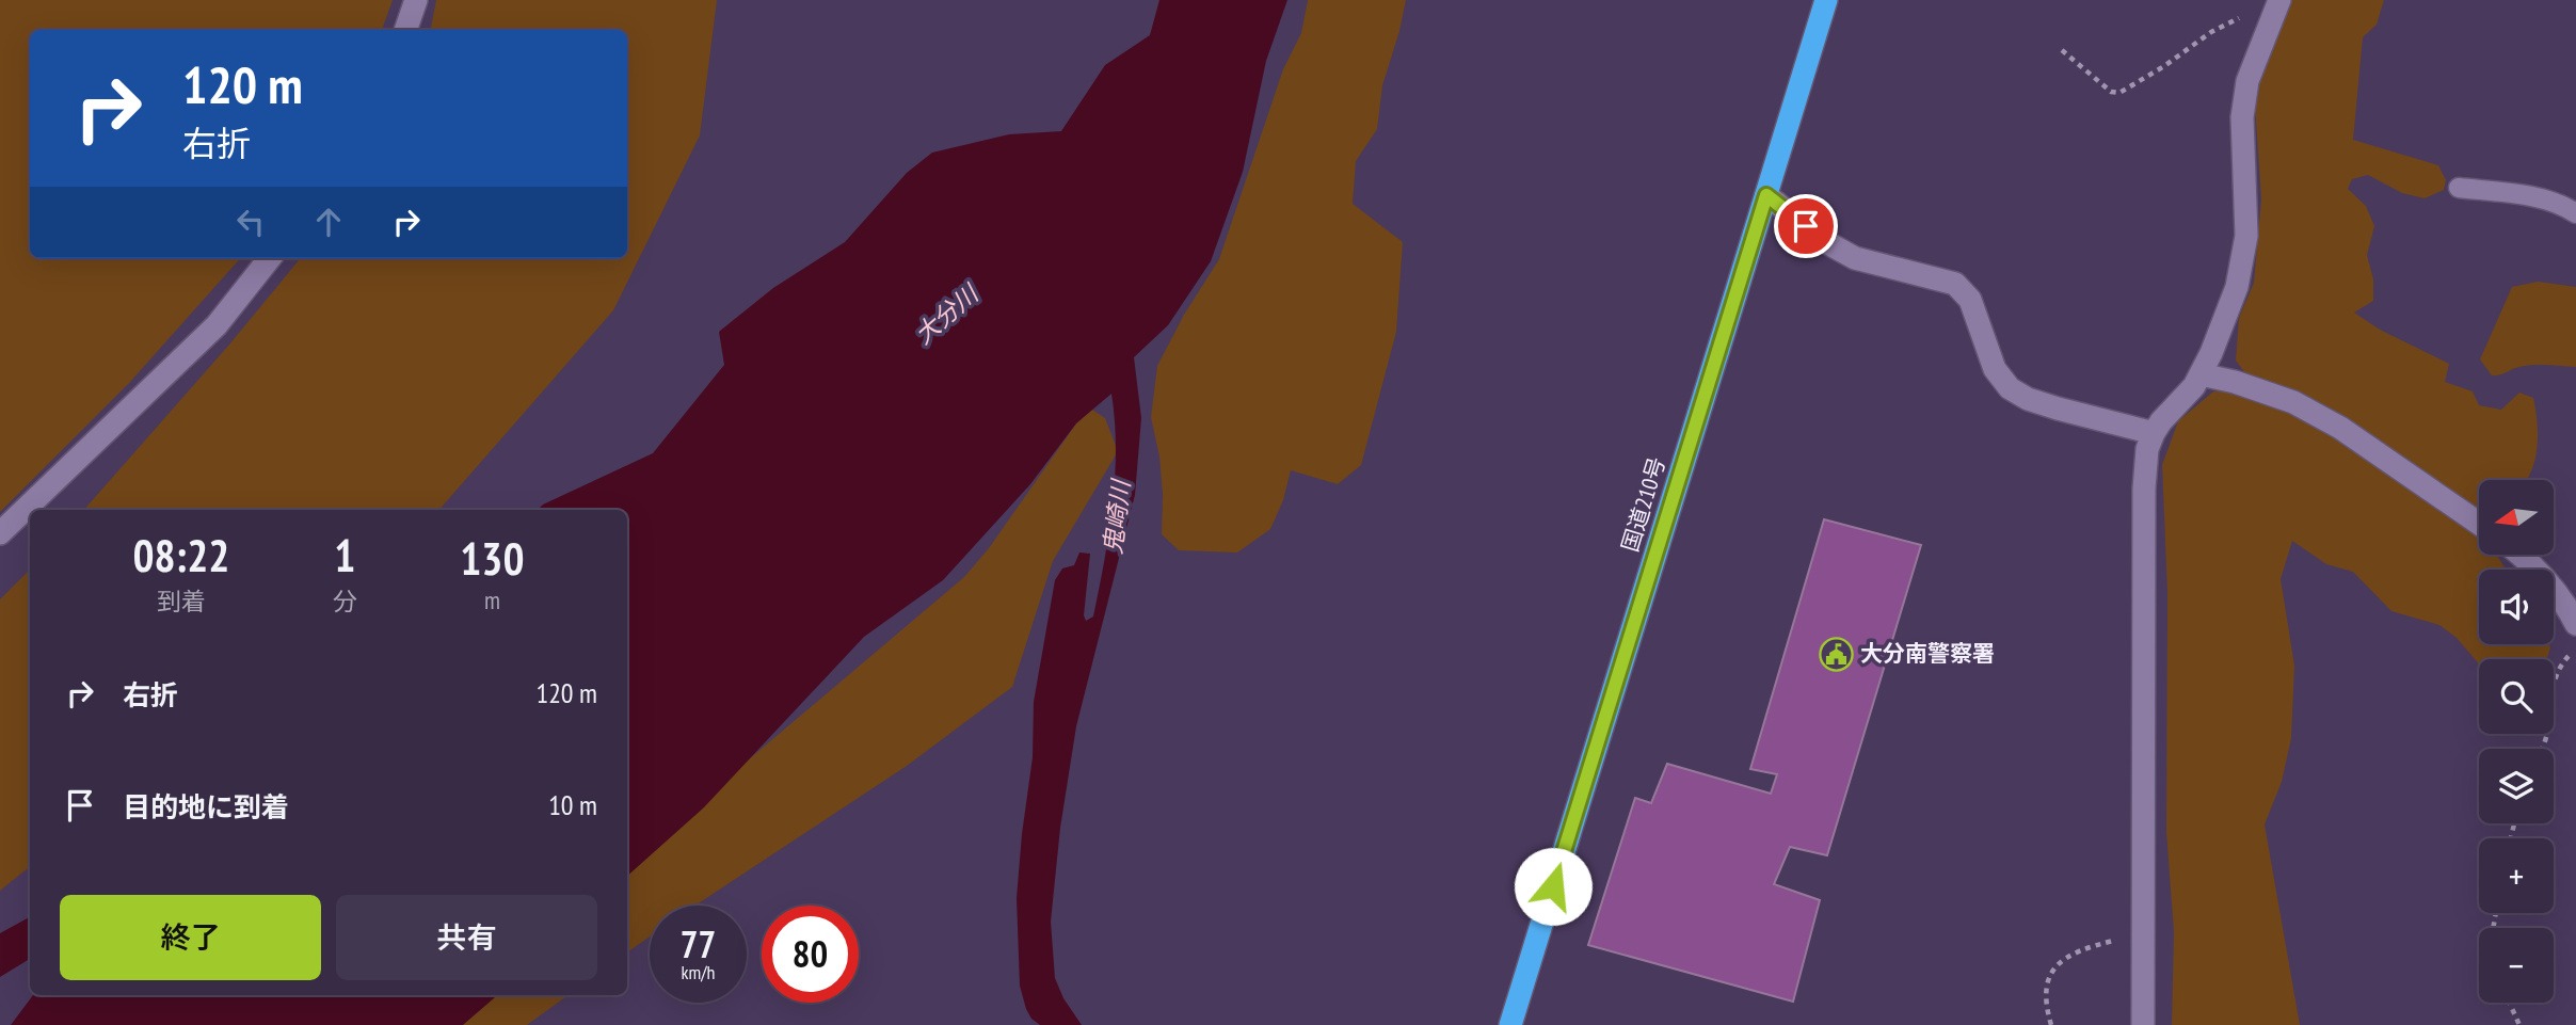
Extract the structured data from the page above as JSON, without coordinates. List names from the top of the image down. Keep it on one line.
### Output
{"streets":{"highway":["国道210号"]},"water":["大分川","鬼崎川"],"places":{"public building":["大分南警察署"]},"north":"left","page":{"turn":["120 m","右折"],"map_buttons":["+","−"],"eta":["08:22","到着","1","分","130","m"],"list":[{"name":"右折","value":"120 m"},{"name":"目的地に到着","value":"10 m"}],"buttons":["終了","共有"],"speed":"77 km/h","limit":"80"}}
